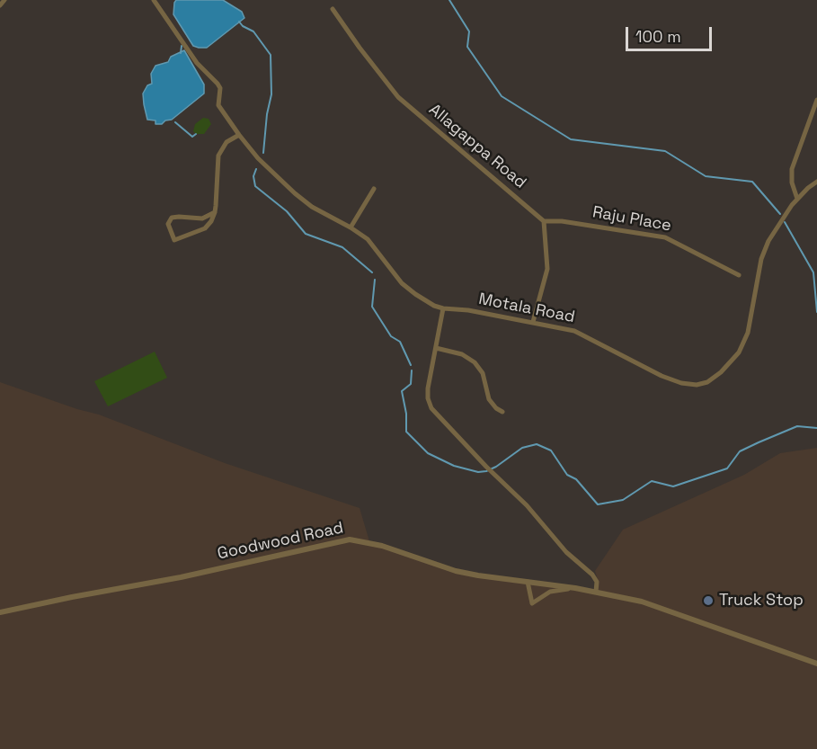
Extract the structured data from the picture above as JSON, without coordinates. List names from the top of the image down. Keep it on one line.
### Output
{"streets":{"street":["Allagappa Road","Raju Place","Motala Road","Goodwood Road"]},"crossings":[["Allagappa Road","Raju Place"]],"places":["Truck Stop"],"scale_bar":"100 m"}
